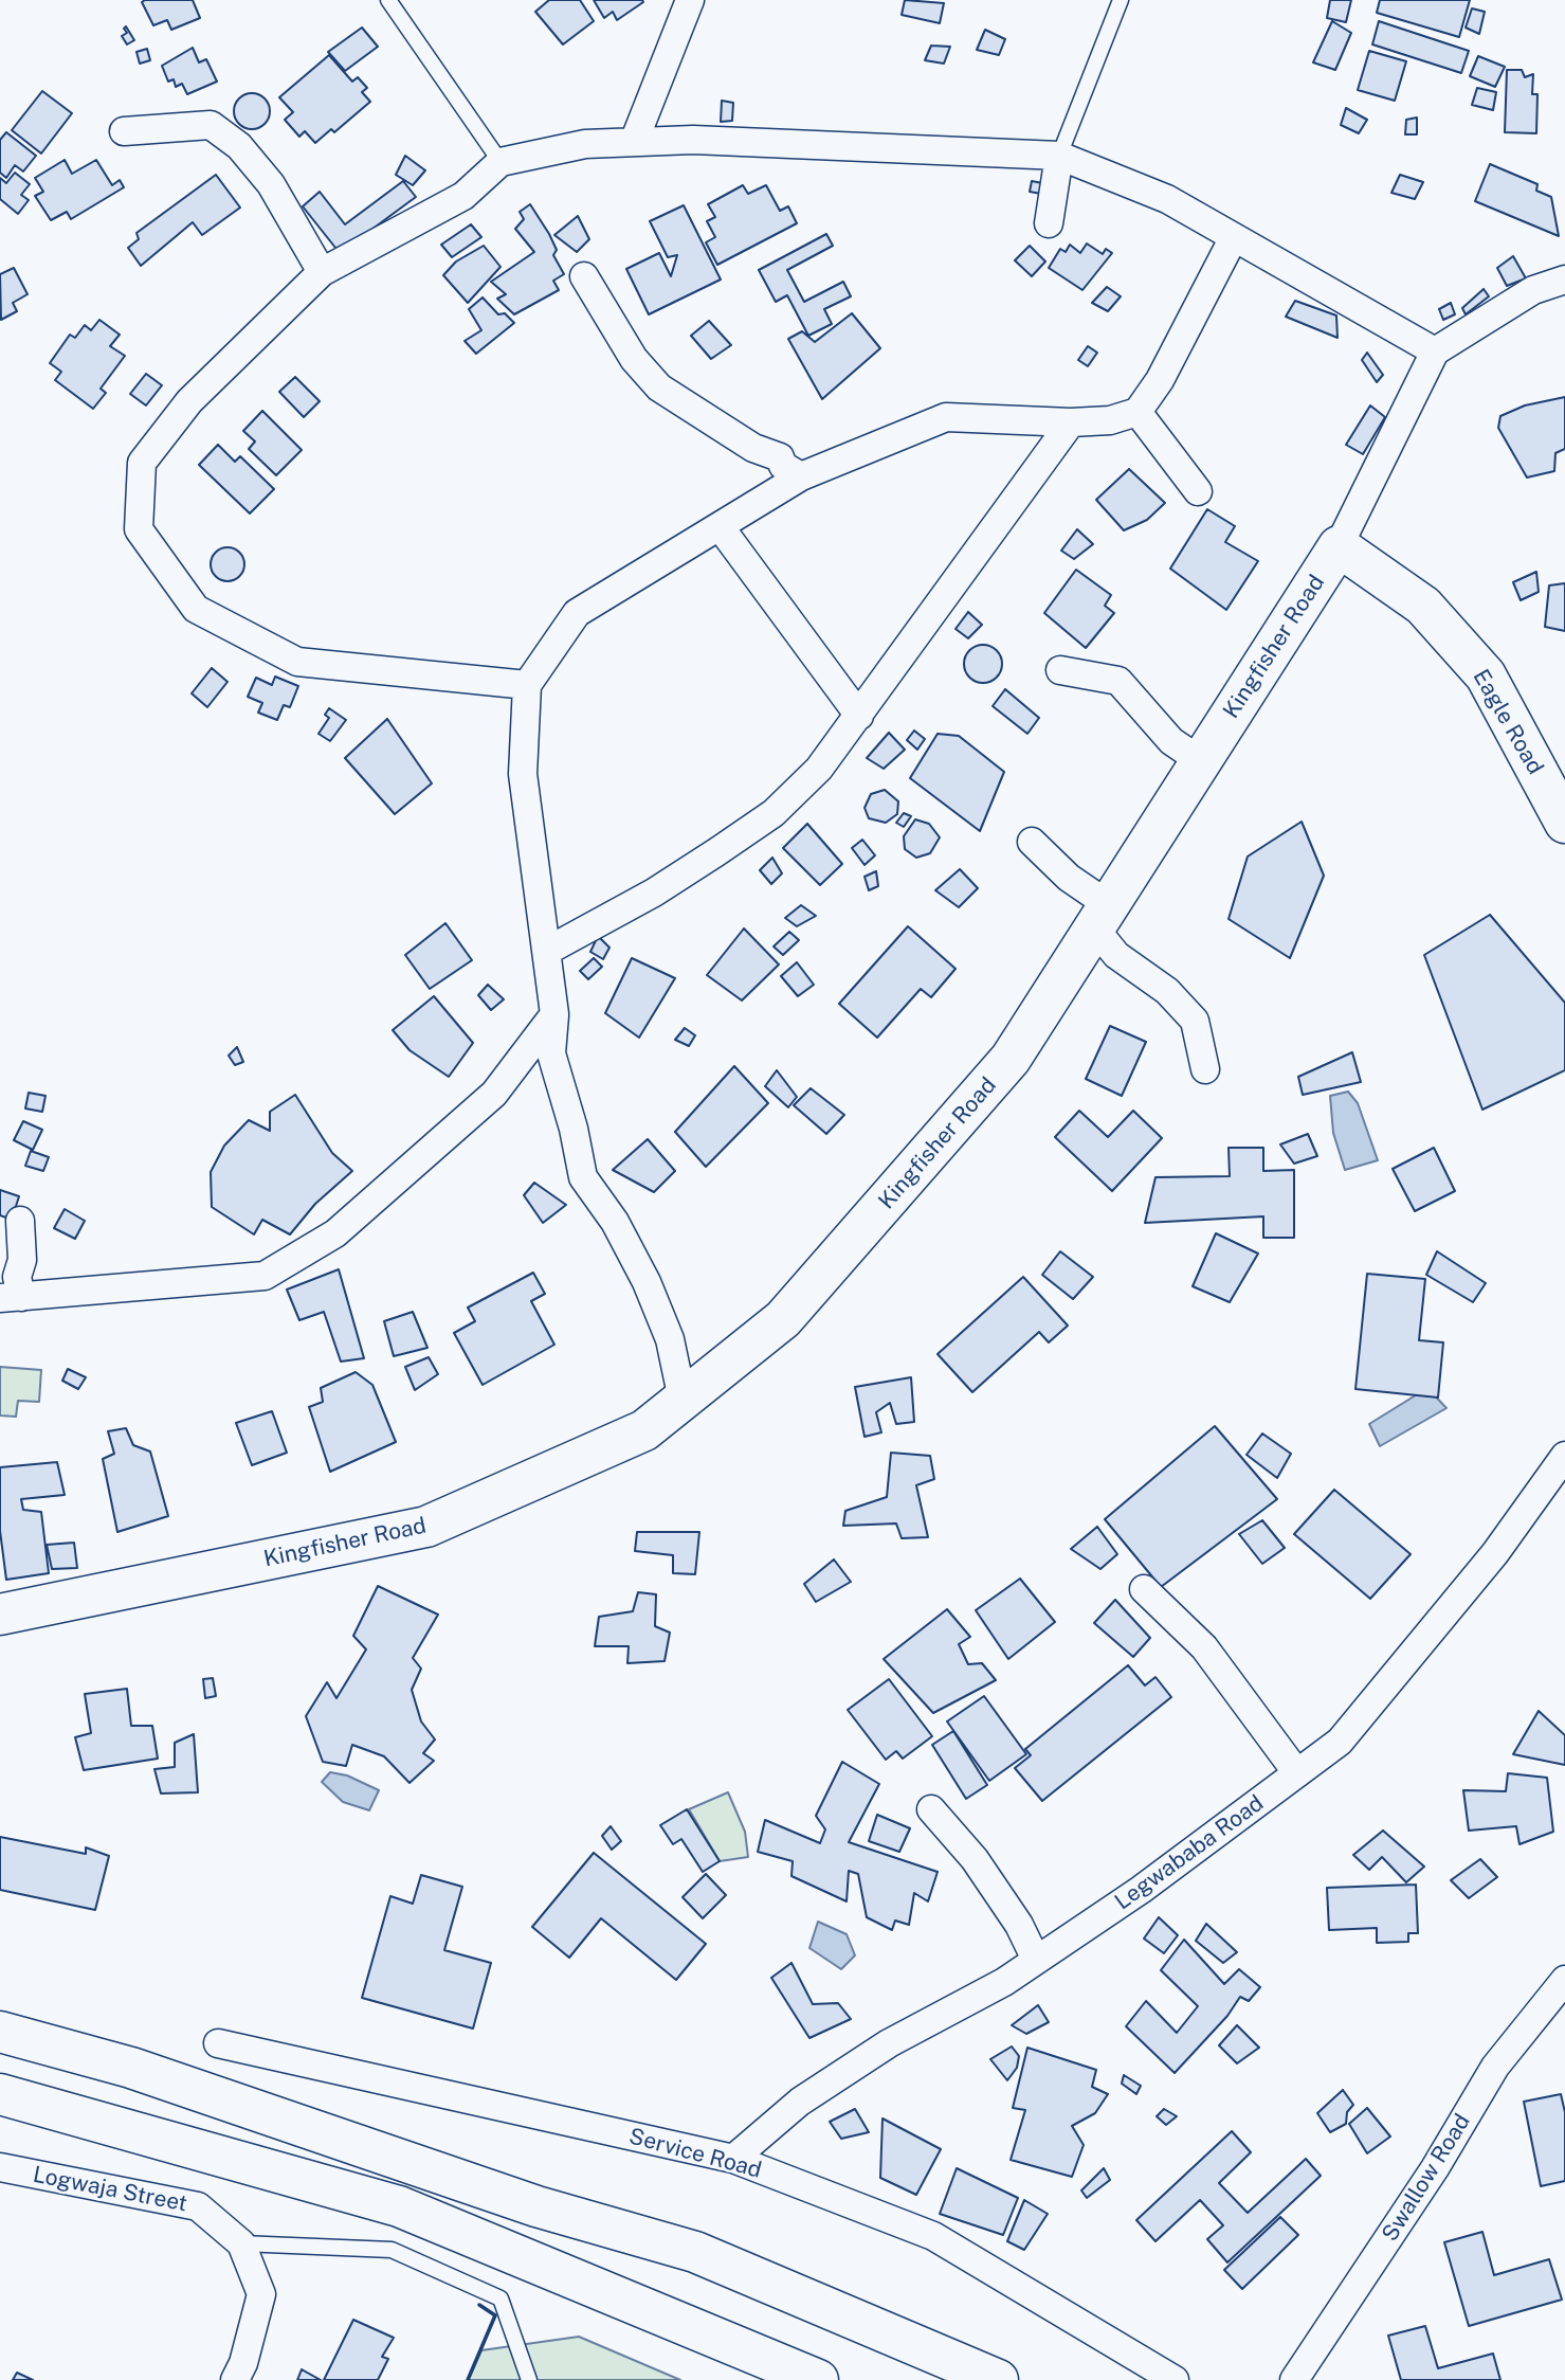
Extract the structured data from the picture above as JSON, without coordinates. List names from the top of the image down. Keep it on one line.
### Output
{"streets":{"main road":["Kingfisher Road","Eagle Road"],"street":["Legwababa Road","Service Road","Swallow Road","Logwaja Street"]},"crossings":[["Kingfisher Road","Eagle Road"],["Legwababa Road","Service Road"]]}
